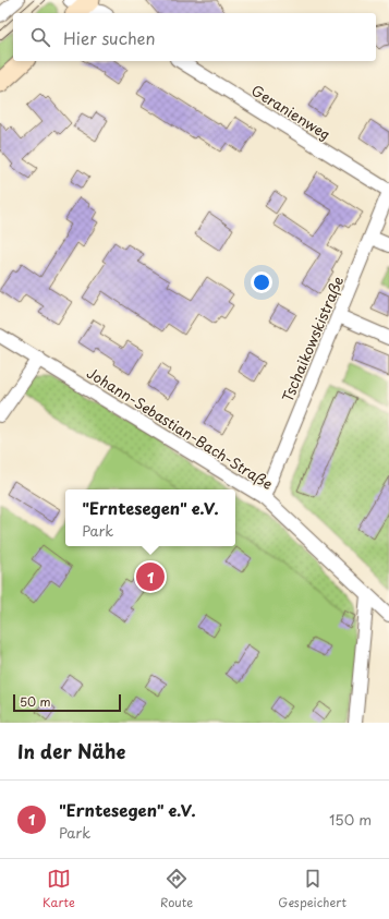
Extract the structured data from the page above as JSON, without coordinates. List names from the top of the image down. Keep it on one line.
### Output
{"streets":{"street":["Geranienweg","Tschaikowskistraße","Johann-Sebastian-Bach-Straße"]},"crossings":[["Geranienweg","Tschaikowskistraße"],["Tschaikowskistraße","Johann-Sebastian-Bach-Straße"]],"scale_bar":"50 m","page":{"search":"Hier suchen","popup":["\"Erntesegen\" e.V.","Park"],"pins":"1","scale":"50 m","heading":"In der Nähe","list":[{"mark":"1","name":"\"Erntesegen\" e.V.","note":"Park","value":"150 m"}],"nav":["Karte","Route","Gespeichert"]}}
